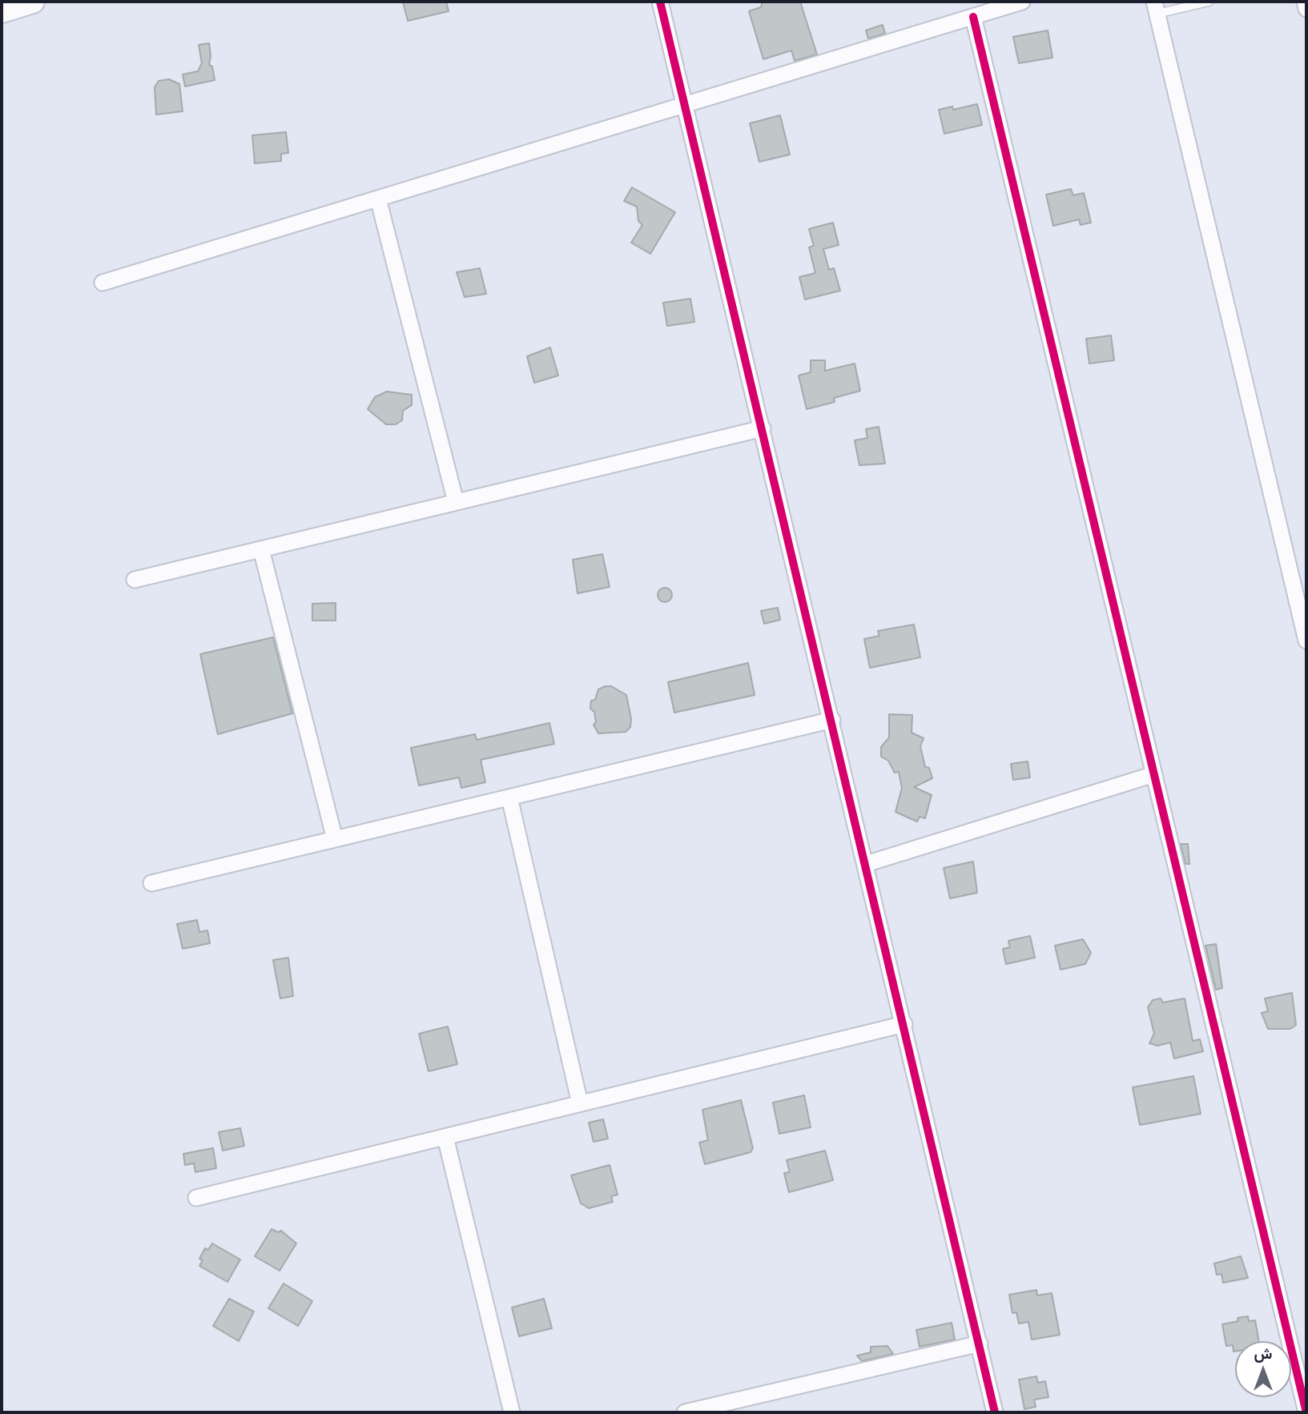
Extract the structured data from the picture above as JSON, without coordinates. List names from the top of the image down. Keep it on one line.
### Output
{"north":"top"}
